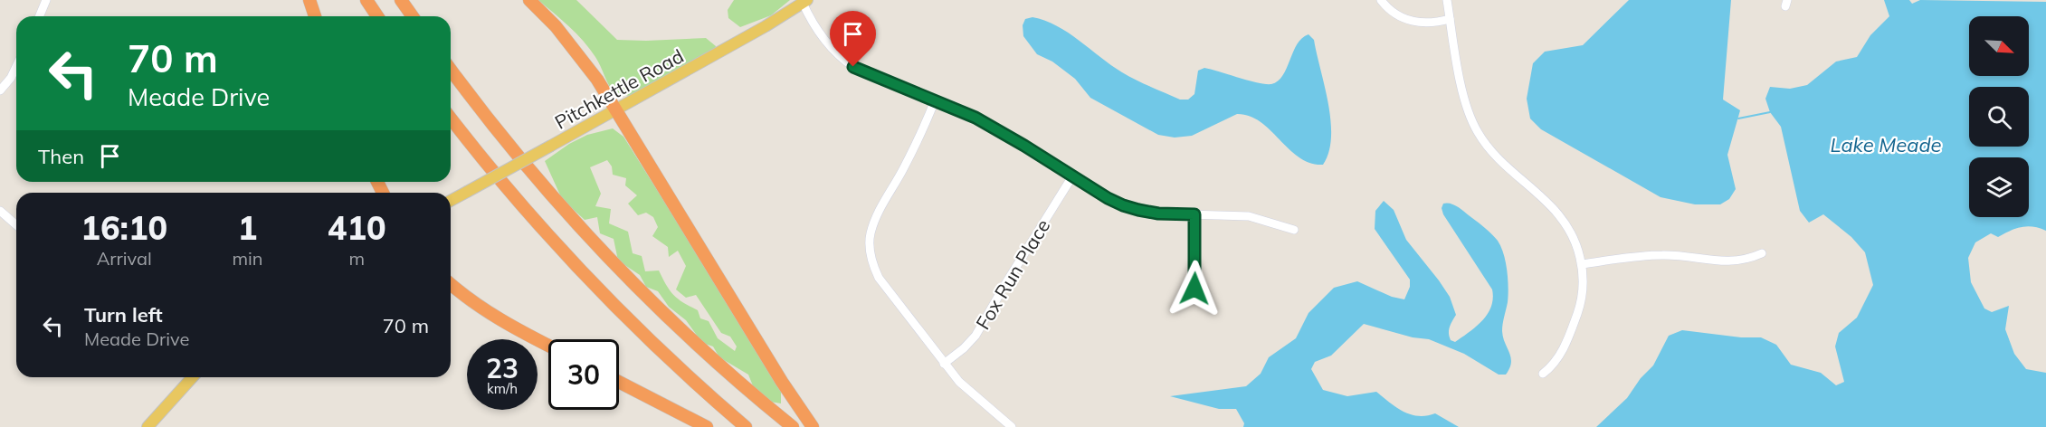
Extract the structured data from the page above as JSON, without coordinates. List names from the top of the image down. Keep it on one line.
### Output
{"streets":{"main road":["Pitchkettle Road"],"street":["Fox Run Place"]},"water":["Lake Meade"],"north":"bottom right","page":{"turn":["70 m","Meade Drive"],"then":"Then","eta":["16:10","Arrival","1","min","410","m"],"list":[{"name":"Turn left","note":"Meade Drive","value":"70 m"}],"speed":"23 km/h","limit":"30"}}
